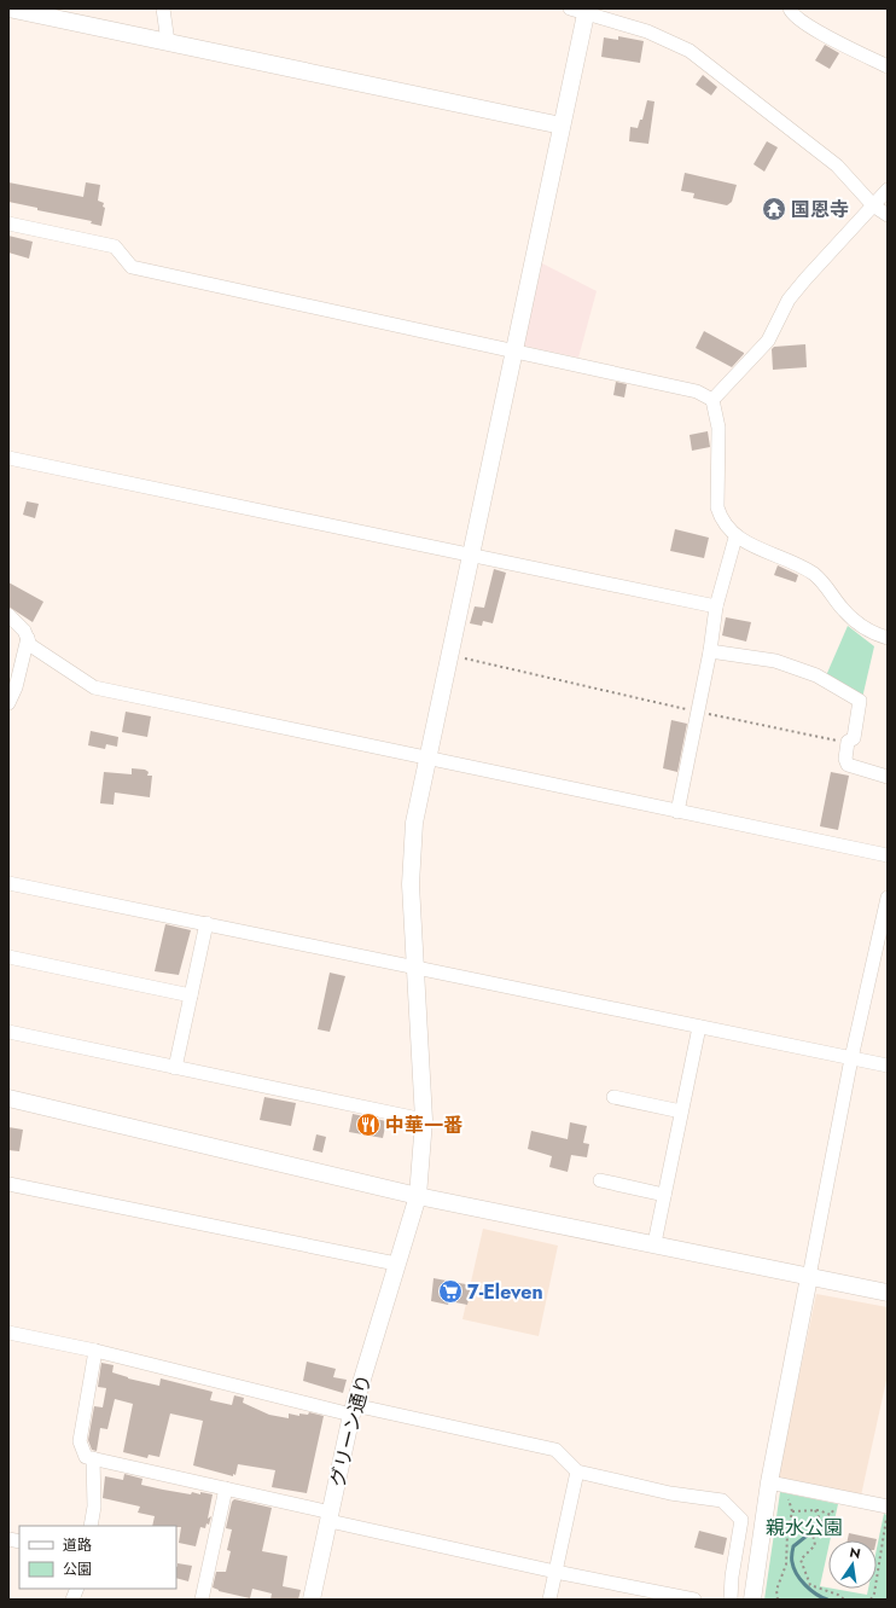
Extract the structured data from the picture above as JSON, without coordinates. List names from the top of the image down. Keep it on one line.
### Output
{"streets":{"street":["グリーン通り"]},"parks":["親水公園"],"places":{"temple":["国恩寺"],"restaurant":["中華一番"],"supermarket":["7-Eleven"]},"legend":["道路","公園"],"north":"top"}
